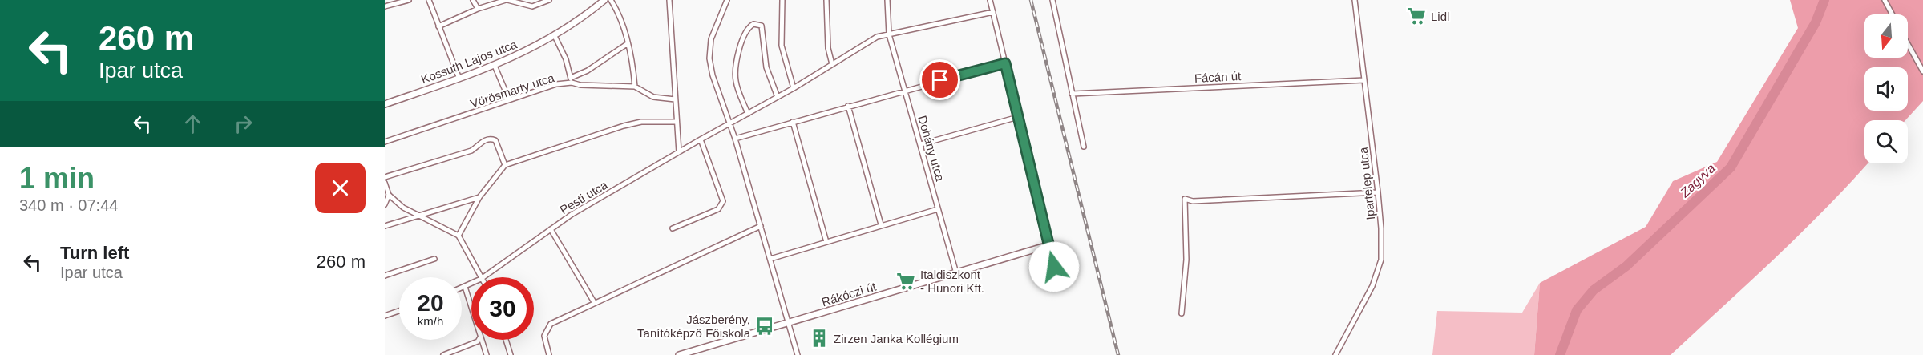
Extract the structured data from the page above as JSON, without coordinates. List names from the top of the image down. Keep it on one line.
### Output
{"streets":{"street":["Kossuth Lajos utca","Fácán út","Vörösmarty utca","Dohány utca","Ipartelep utca","Pesti utca","Rákóczi út"]},"crossings":[["Fácán út","Ipartelep utca"],["Dohány utca","Pesti utca"],["Dohány utca","Rákóczi út"]],"water":["Zagyva"],"places":{"supermarket":["Lidl","Italdiszkont - Hunori Kft."],"bus stop":["Jászberény, Tanítóképző Főiskola"],"building":["Zirzen Janka Kollégium"]},"north":"bottom","page":{"turn":["260 m","Ipar utca"],"heading":["1 min","340 m · 07:44"],"list":[{"name":"Turn left","note":"Ipar utca","value":"260 m"}],"speed":"20 km/h","limit":"30"}}
